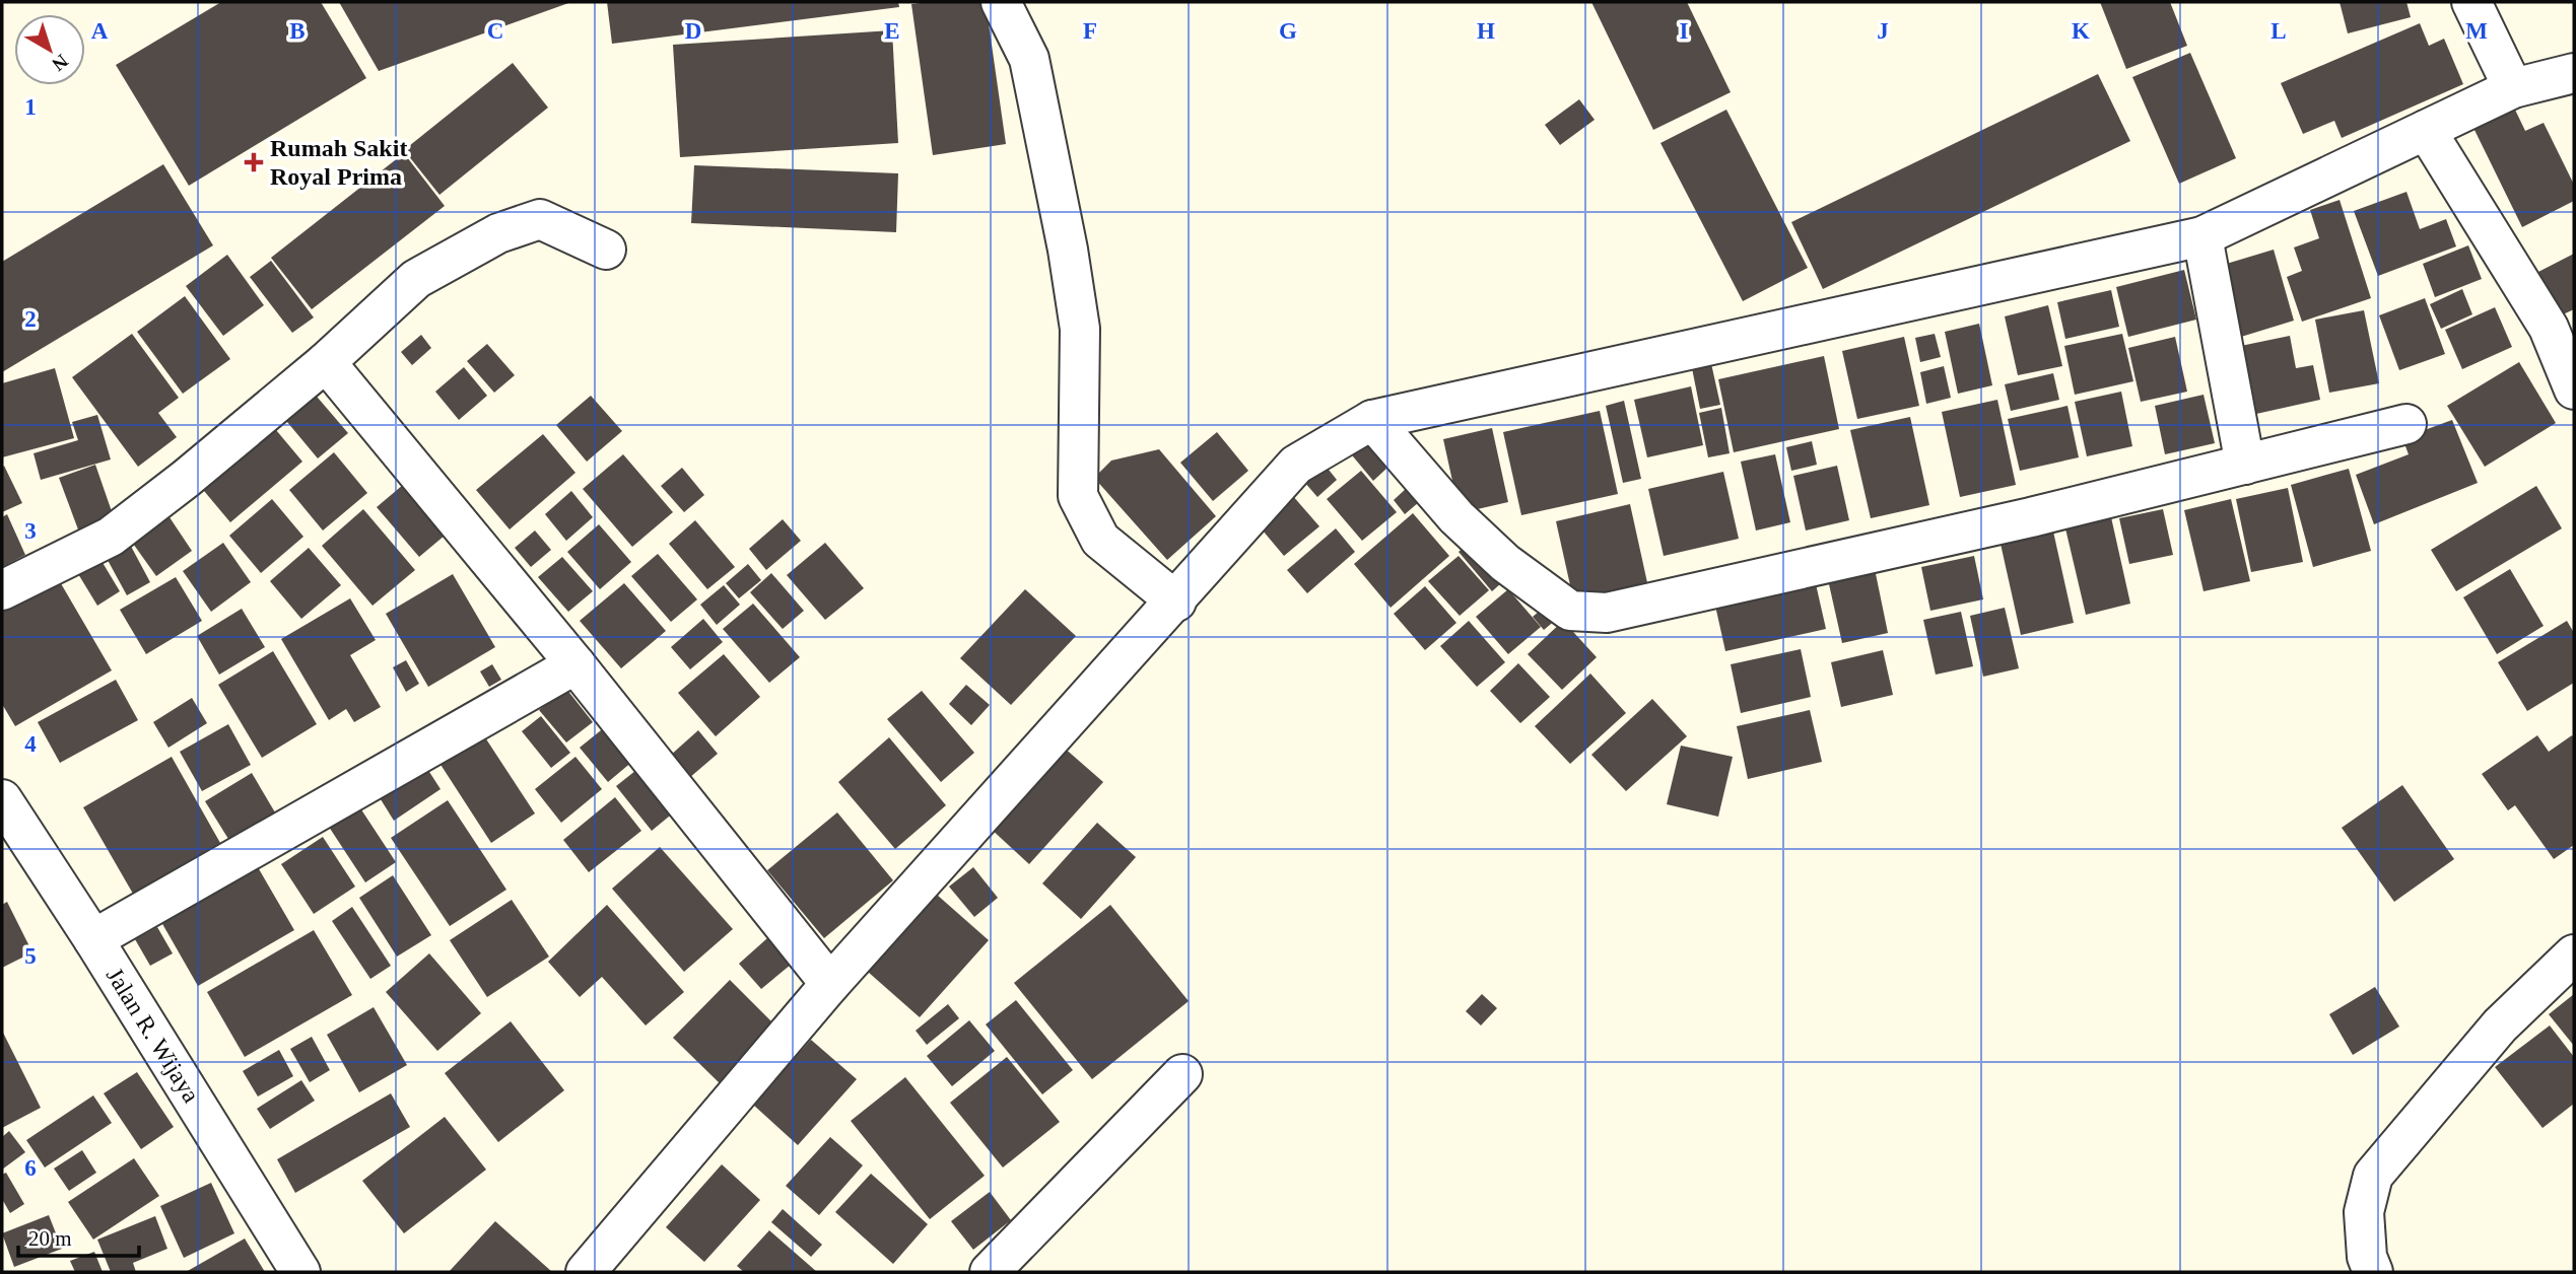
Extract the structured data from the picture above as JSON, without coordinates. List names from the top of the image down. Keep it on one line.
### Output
{"streets":{"street":["Jalan R. Wijaya"]},"places":{"health":["Rumah Sakit Royal Prima"]},"scale_bar":"20 m","north":"bottom right","grid":{"columns":["A","B","C","D","E","F","G","H","I","J","K","L","M"],"rows":["1","2","3","4","5","6"]}}
